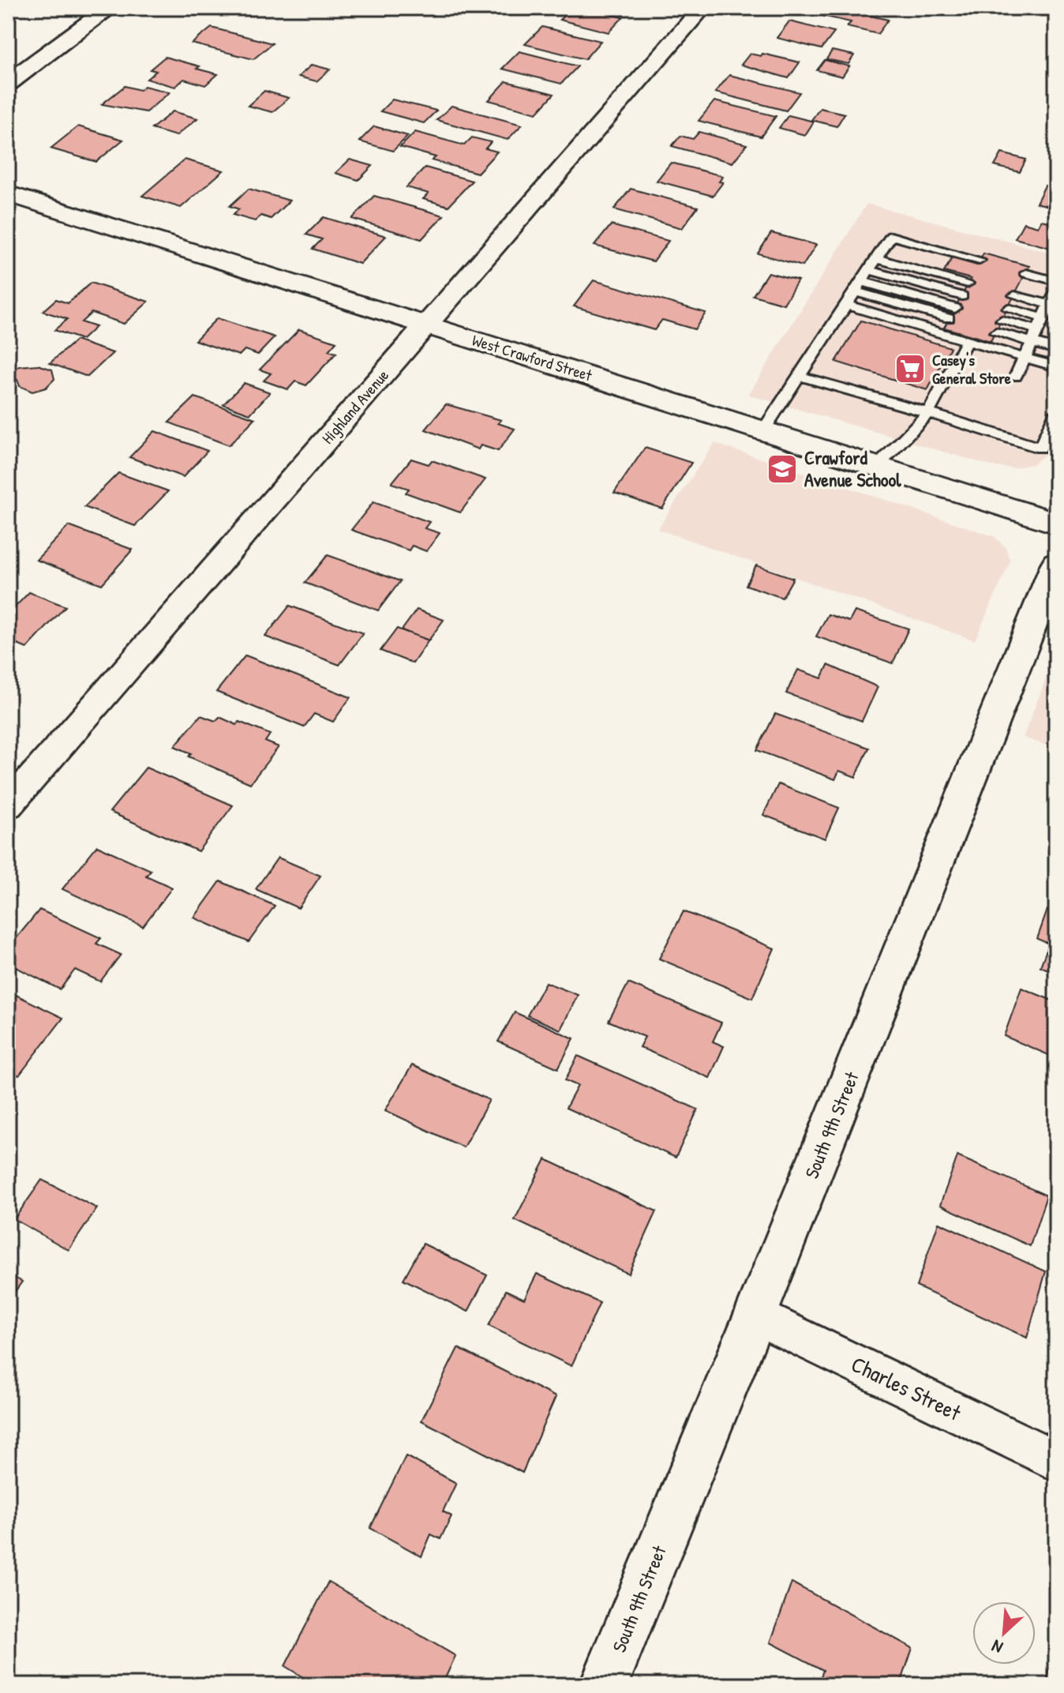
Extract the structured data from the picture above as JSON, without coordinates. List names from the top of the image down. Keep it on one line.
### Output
{"streets":{"main road":["West Crawford Street","South 9th Street"],"street":["Highland Avenue","Charles Street"]},"crossings":[["West Crawford Street","Highland Avenue"],["South 9th Street","Charles Street"]],"places":{"supermarket":["Casey's General Store"],"school or university":["Crawford Avenue School"]},"north":"bottom left"}
